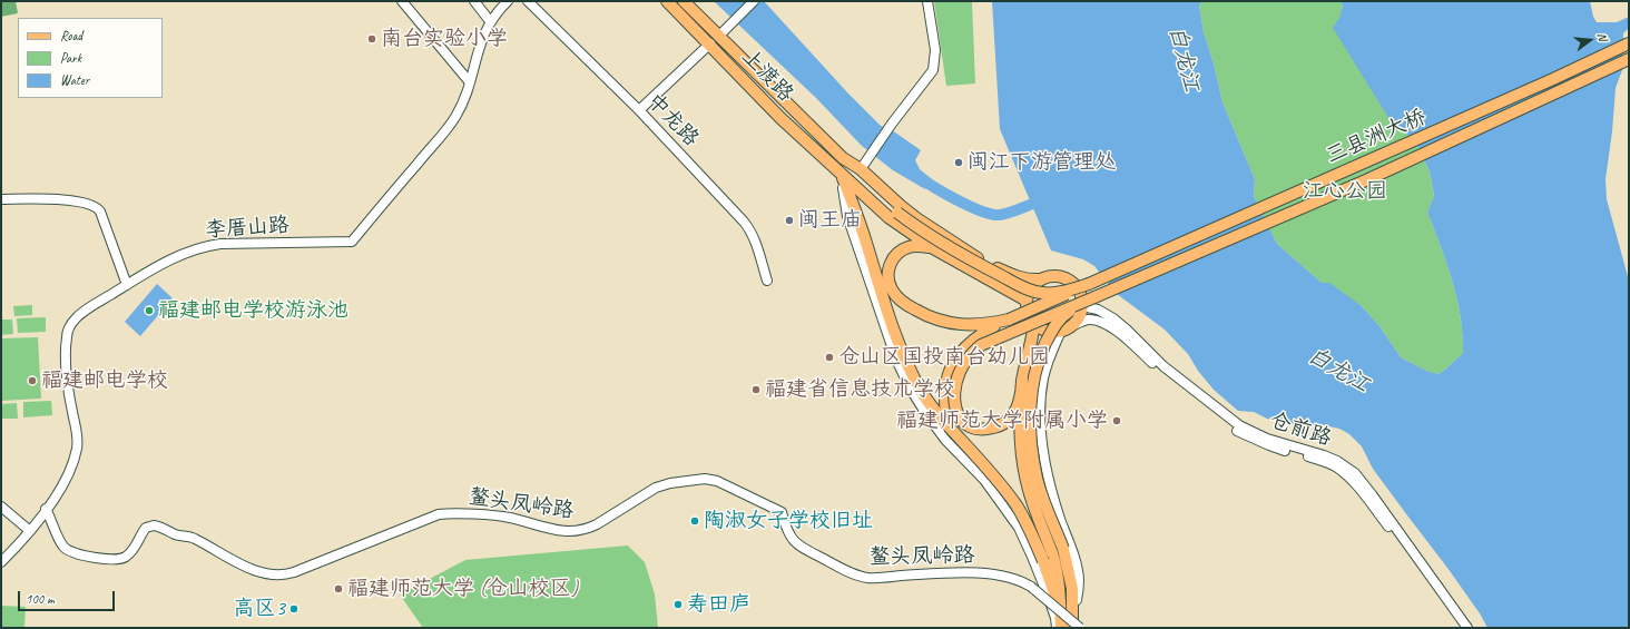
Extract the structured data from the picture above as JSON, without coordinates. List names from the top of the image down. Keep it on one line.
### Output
{"streets":{"main road":["上渡路","三县洲大桥"],"street":["中龙路","李厝山路","仓前路","鳌头凤岭路"]},"crossings":[["上渡路","仓前路"],["李厝山路","鳌头凤岭路"]],"water":["白龙江"],"parks":["江心公园"],"places":["南台实验小学","闽江下游管理处","闽王庙","福建邮电学校游泳池","仓山区国投南台幼儿园","福建邮电学校","福建省信息技术学校","福建师范大学附属小学","陶淑女子学校旧址","福建师范大学 (仓山校区)","寿田庐","高区3"],"legend":["Road","Park","Water"],"scale_bar":"100 m","north":"right"}
